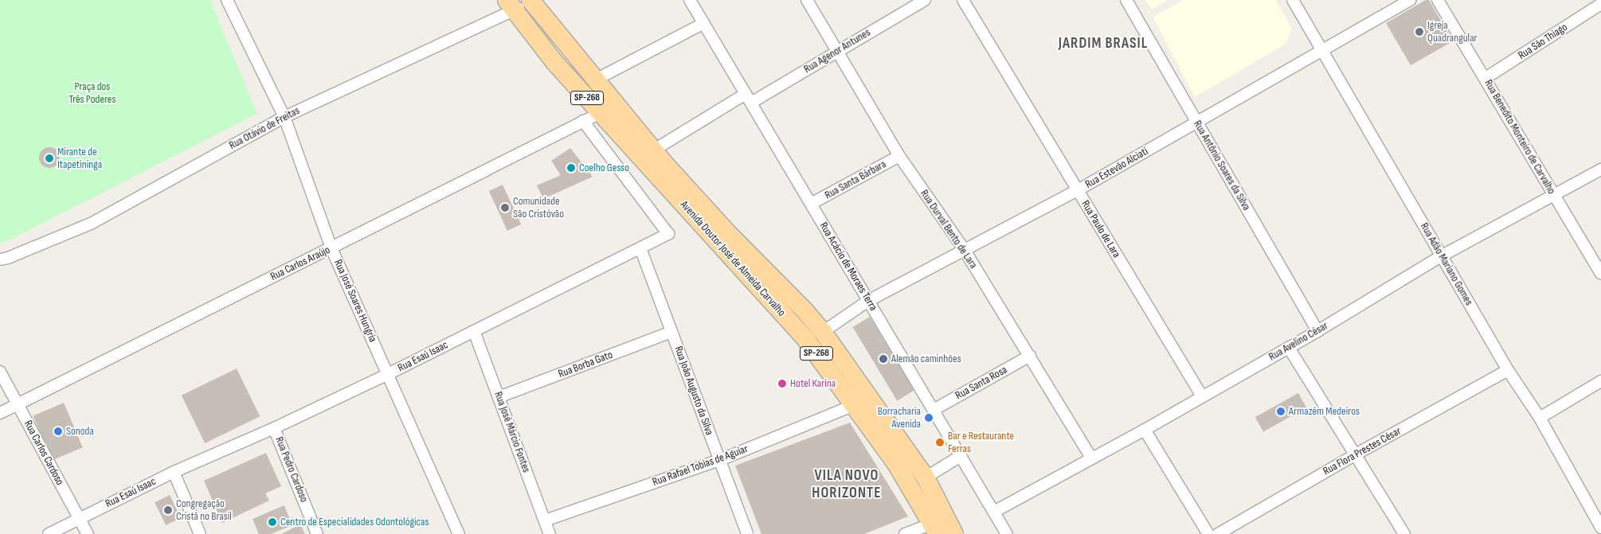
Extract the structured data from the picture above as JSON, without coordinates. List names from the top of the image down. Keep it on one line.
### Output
{"streets":{"main road":["SP-268","Avenida Doutor José de Almeida Carvalho"],"street":["Rua São Thiago","Rua Agenor Antunes","Rua Otávio de Freitas","Rua Benedito Monteiro de Carvalho","Rua Antônio Soares da Silva","Rua Estevão Alciati","Rua Santa Bárbara","Rua Durval Bento de Lara","Rua Paulo de Lara","Rua Carlos Araújo","Rua Adão Mariano Gomes","Rua Acácio de Moraes Terra","Rua José Soares Hungria","Rua Avelino César","Rua Esaú Isaac","Rua Borba Gato","Rua Santa Rosa","Rua João Augusto da Silva","Rua José Márcio Fontes","Rua Flora Prestes César","Rua Carlos Cardoso","Rua Rafael Tobias de Aguiar","Rua Pedro Cardoso"]},"crossings":[["Rua São Thiago","Rua Benedito Monteiro de Carvalho"],["Rua Agenor Antunes","Rua Durval Bento de Lara"],["Rua Agenor Antunes","Avenida Doutor José de Almeida Carvalho"],["Rua Agenor Antunes","Rua Acácio de Moraes Terra"],["Rua Otávio de Freitas","Avenida Doutor José de Almeida Carvalho"],["Rua Otávio de Freitas","Rua José Soares Hungria"],["Rua Benedito Monteiro de Carvalho","Rua Avelino César"],["Rua Antônio Soares da Silva","Rua Estevão Alciati"],["Rua Antônio Soares da Silva","Rua Avelino César"],["Rua Estevão Alciati","Rua Durval Bento de Lara"],["Rua Estevão Alciati","Rua Paulo de Lara"],["Rua Estevão Alciati","Avenida Doutor José de Almeida Carvalho"],["Rua Estevão Alciati","Rua Adão Mariano Gomes"],["Rua Estevão Alciati","Rua Acácio de Moraes Terra"],["Rua Santa Bárbara","Rua Durval Bento de Lara"],["Rua Santa Bárbara","Rua Acácio de Moraes Terra"],["Rua Durval Bento de Lara","Rua Avelino César"],["Rua Durval Bento de Lara","Rua Santa Rosa"],["Rua Paulo de Lara","Rua Avelino César"],["Avenida Doutor José de Almeida Carvalho","Rua Carlos Araújo"],["Avenida Doutor José de Almeida Carvalho","Rua Rafael Tobias de Aguiar"],["Rua Carlos Araújo","Rua José Soares Hungria"],["Rua Carlos Araújo","Rua Esaú Isaac"],["Rua Carlos Araújo","Rua Carlos Cardoso"],["Rua Adão Mariano Gomes","Rua Avelino César"],["Rua Adão Mariano Gomes","Rua Flora Prestes César"],["Rua Acácio de Moraes Terra","Rua Avelino César"],["Rua Acácio de Moraes Terra","Rua Santa Rosa"],["Rua José Soares Hungria","Rua Esaú Isaac"],["Rua Esaú Isaac","Rua João Augusto da Silva"],["Rua Esaú Isaac","Rua José Márcio Fontes"],["Rua Esaú Isaac","Rua Carlos Cardoso"],["Rua Esaú Isaac","Rua Pedro Cardoso"],["Rua Borba Gato","Rua João Augusto da Silva"],["Rua Borba Gato","Rua José Márcio Fontes"],["Rua João Augusto da Silva","Rua Rafael Tobias de Aguiar"],["Rua José Márcio Fontes","Rua Rafael Tobias de Aguiar"]],"districts":["JARDIM BRASIL","VILA NOVO HORIZONTE"],"parks":["Praça dos Três Poderes"],"places":["Igreja Quadrangular","Mirante de Itapetininga","Coelho Gesso","Comunidade São Cristóvão","Alemão caminhões","Hotel Karina","Armazém Medeiros","Borracharia Avenida","Sonoda","Bar e Restaurante Ferras","Congregação Cristã no Brasil","Centro de Especialidades Odontológicas"]}
